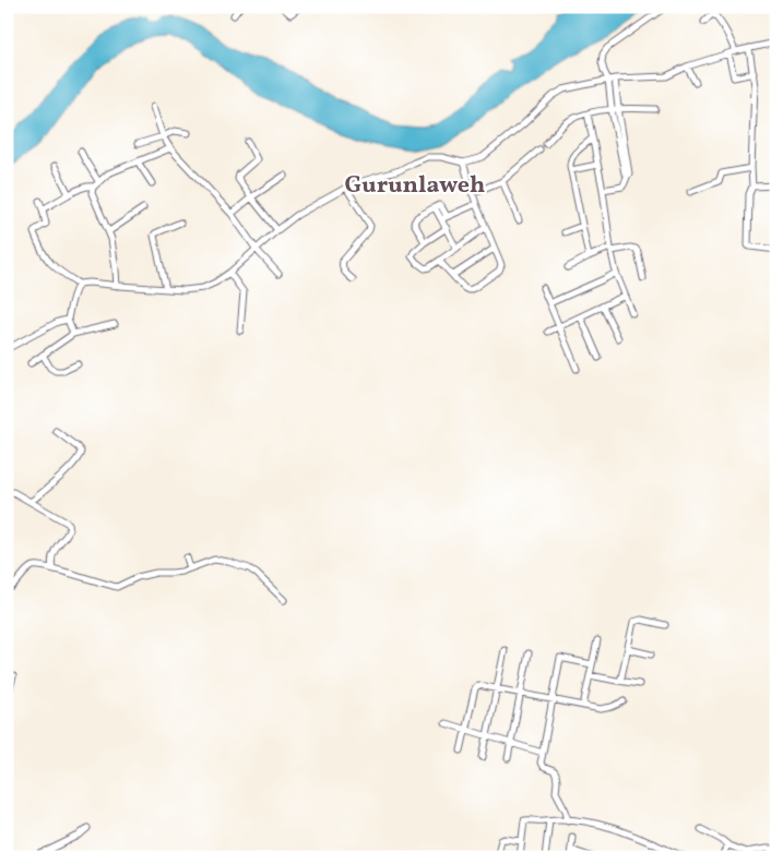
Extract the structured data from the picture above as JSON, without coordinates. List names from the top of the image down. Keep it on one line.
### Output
{"districts":["Gurunlaweh"]}
